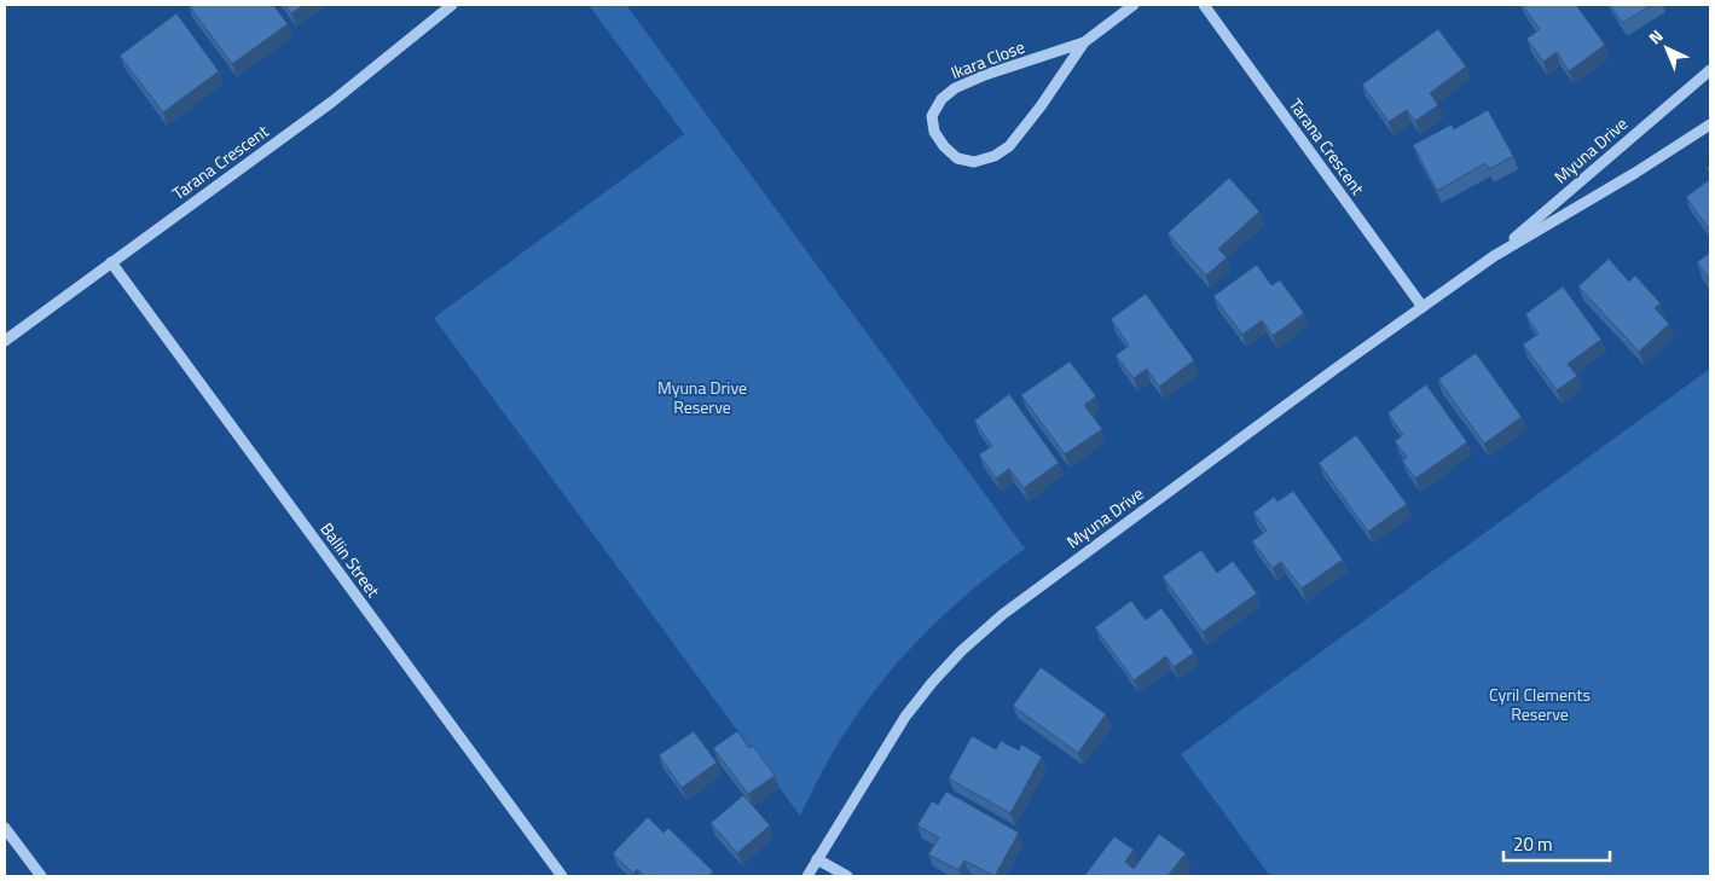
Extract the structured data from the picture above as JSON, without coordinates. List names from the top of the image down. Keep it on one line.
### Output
{"streets":{"street":["Ikara Close","Tarana Crescent","Myuna Drive","Ballin Street"]},"crossings":[["Tarana Crescent","Myuna Drive"],["Tarana Crescent","Ballin Street"]],"parks":["Myuna Drive Reserve","Cyril Clements Reserve"],"scale_bar":"20 m","north":"top left"}
